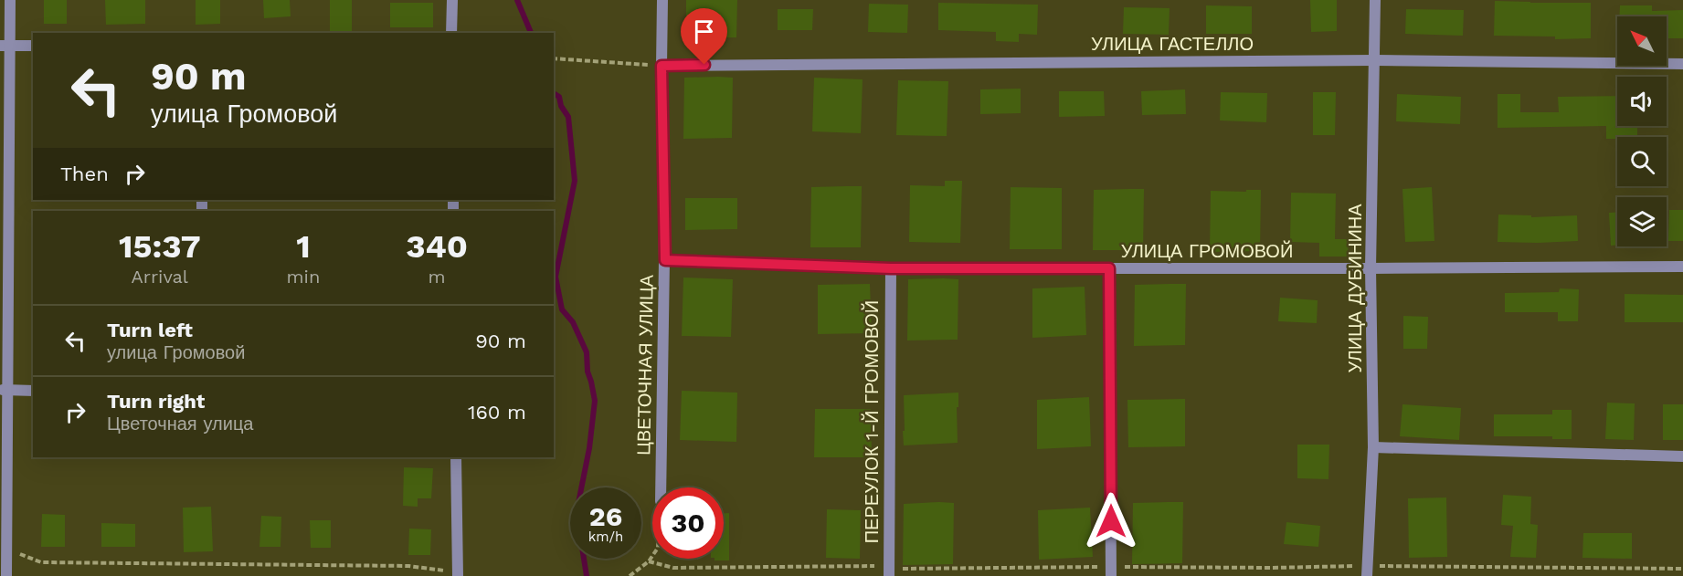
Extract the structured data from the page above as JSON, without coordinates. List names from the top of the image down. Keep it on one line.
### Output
{"streets":{"street":["УЛИЦА ГАСТЕЛЛО","УЛИЦА ГРОМОВОЙ","УЛИЦА ДУБИНИНА","ЦВЕТОЧНАЯ УЛИЦА","ПЕРЕУЛОК 1-Й ГРОМОВОЙ"]},"crossings":[["УЛИЦА ГАСТЕЛЛО","УЛИЦА ДУБИНИНА"],["УЛИЦА ГАСТЕЛЛО","ЦВЕТОЧНАЯ УЛИЦА"],["УЛИЦА ГРОМОВОЙ","УЛИЦА ДУБИНИНА"],["УЛИЦА ГРОМОВОЙ","ЦВЕТОЧНАЯ УЛИЦА"],["УЛИЦА ГРОМОВОЙ","ПЕРЕУЛОК 1-Й ГРОМОВОЙ"]],"north":"top left","page":{"turn":["90 m","улица Громовой"],"then":"Then","eta":["15:37","Arrival","1","min","340","m"],"list":[{"name":"Turn left","note":"улица Громовой","value":"90 m"},{"name":"Turn right","note":"Цветочная улица","value":"160 m"}],"speed":"26 km/h","limit":"30"}}
